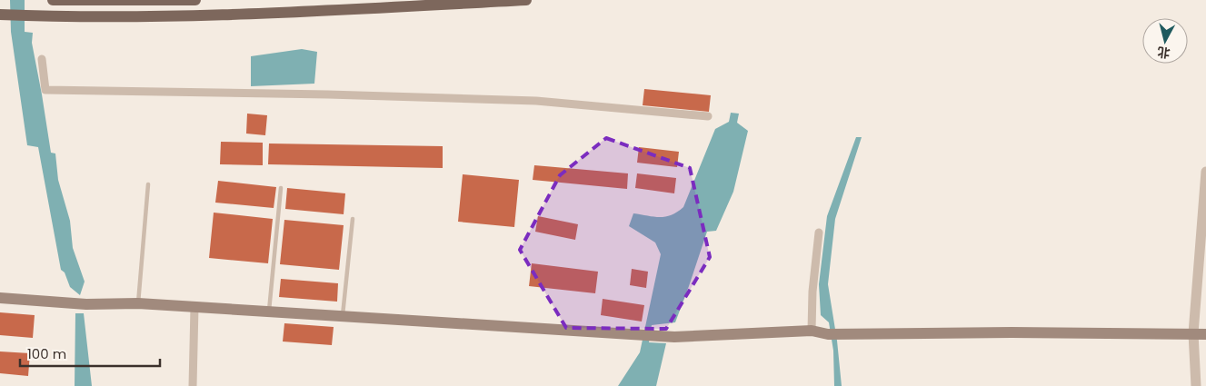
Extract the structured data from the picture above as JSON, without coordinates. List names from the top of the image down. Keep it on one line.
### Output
{"scale_bar":"100 m","north":"bottom"}
